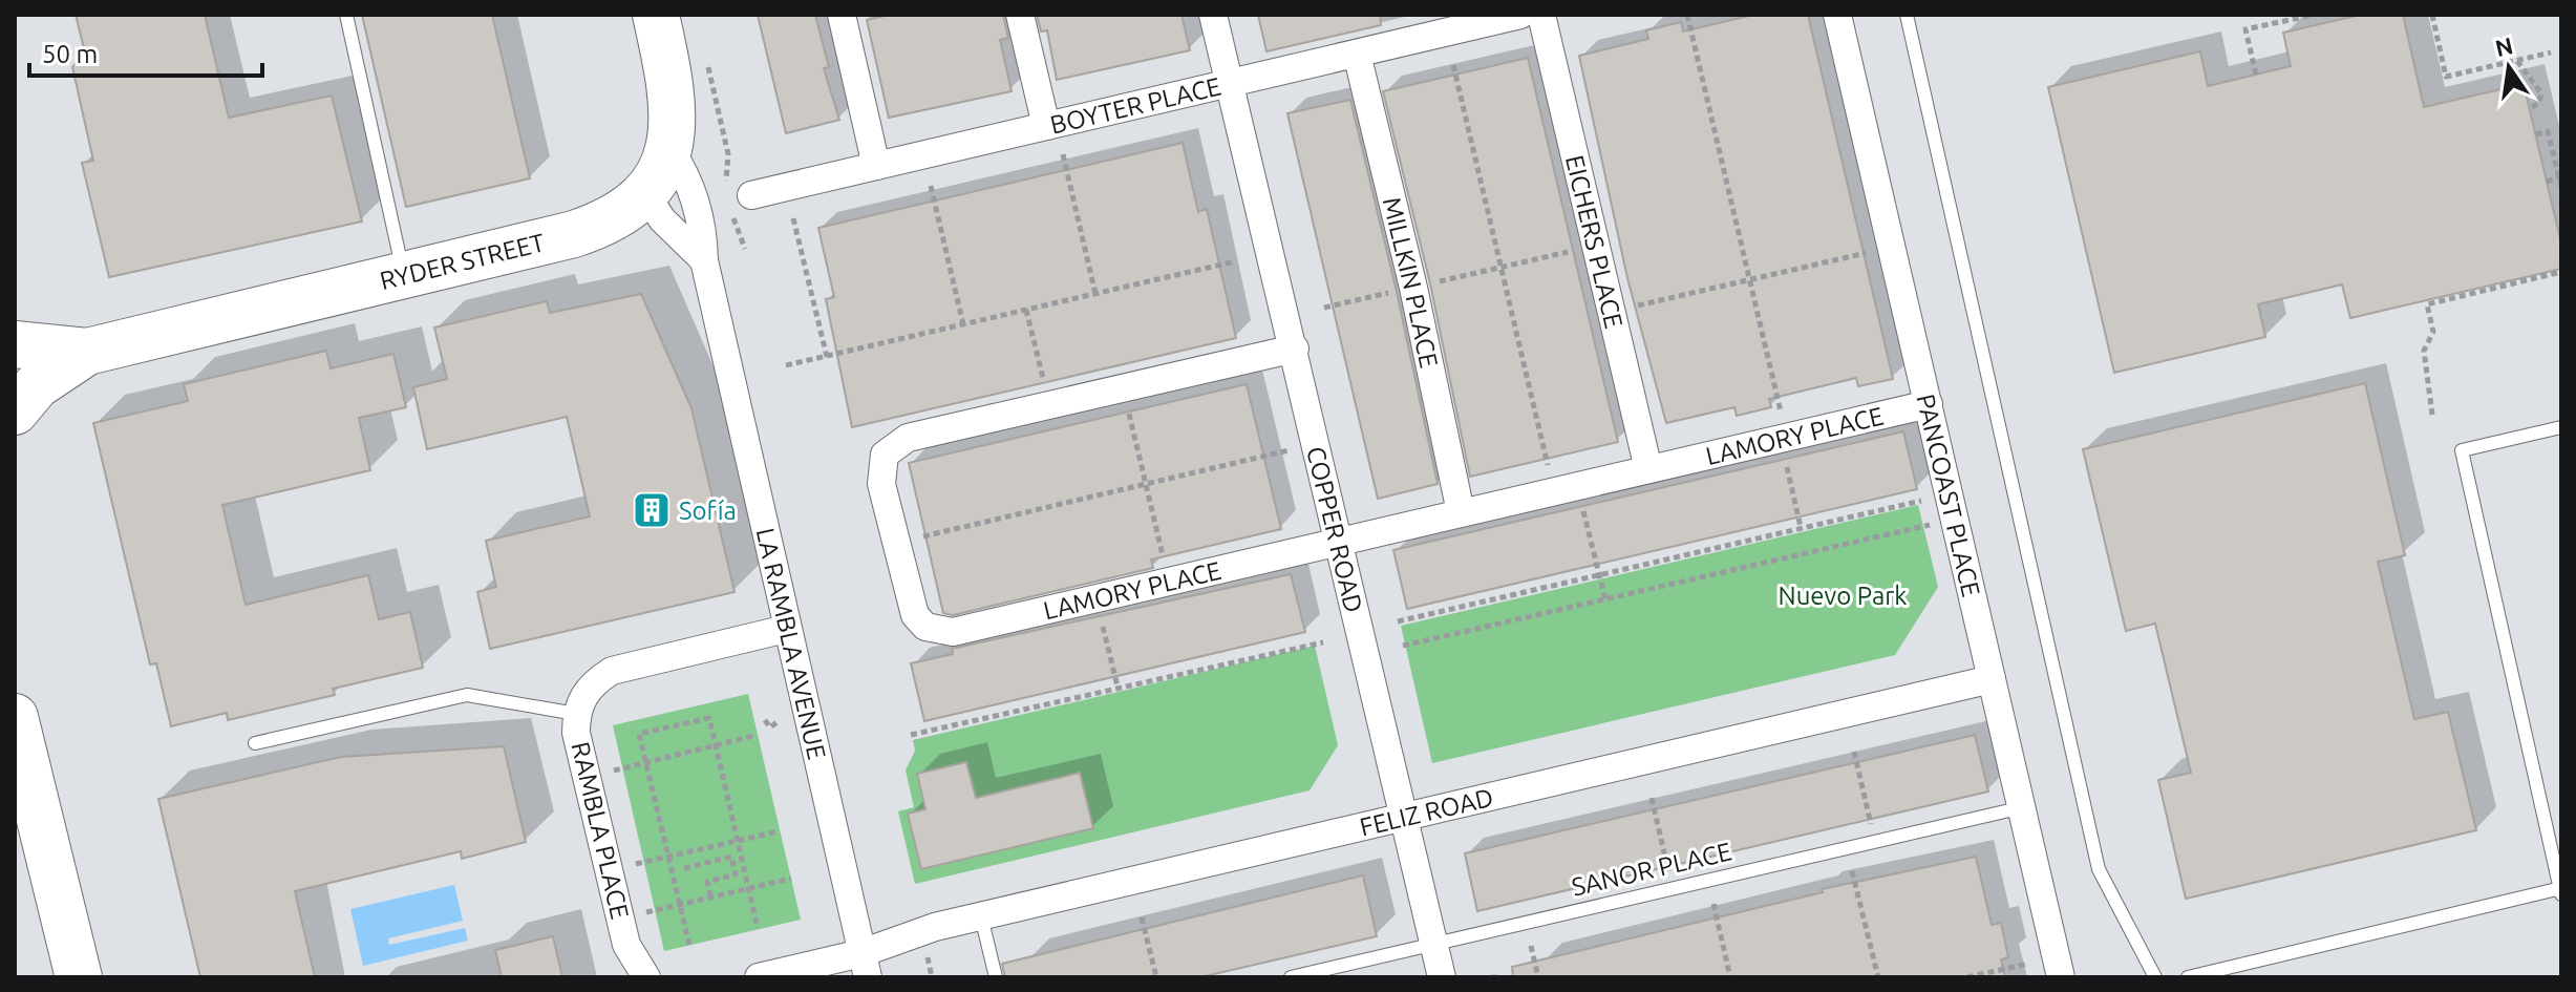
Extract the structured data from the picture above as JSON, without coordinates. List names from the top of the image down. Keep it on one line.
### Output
{"streets":{"highway":["RYDER STREET"],"street":["BOYTER PLACE","EICHERS PLACE","MILLKIN PLACE","LAMORY PLACE","PANCOAST PLACE","COPPER ROAD","LA RAMBLA AVENUE","FELIZ ROAD","RAMBLA PLACE"],"lane":["SANOR PLACE"]},"crossings":[["BOYTER PLACE","MILLKIN PLACE"],["BOYTER PLACE","COPPER ROAD"],["EICHERS PLACE","LAMORY PLACE"],["RYDER STREET","LA RAMBLA AVENUE"],["MILLKIN PLACE","LAMORY PLACE"],["LAMORY PLACE","PANCOAST PLACE"],["LAMORY PLACE","COPPER ROAD"],["PANCOAST PLACE","FELIZ ROAD"],["PANCOAST PLACE","SANOR PLACE"],["COPPER ROAD","FELIZ ROAD"],["COPPER ROAD","SANOR PLACE"],["LA RAMBLA AVENUE","FELIZ ROAD"],["LA RAMBLA AVENUE","RAMBLA PLACE"]],"parks":["Nuevo Park"],"places":{"building":["Sofía"]},"scale_bar":"50 m","north":"top"}
